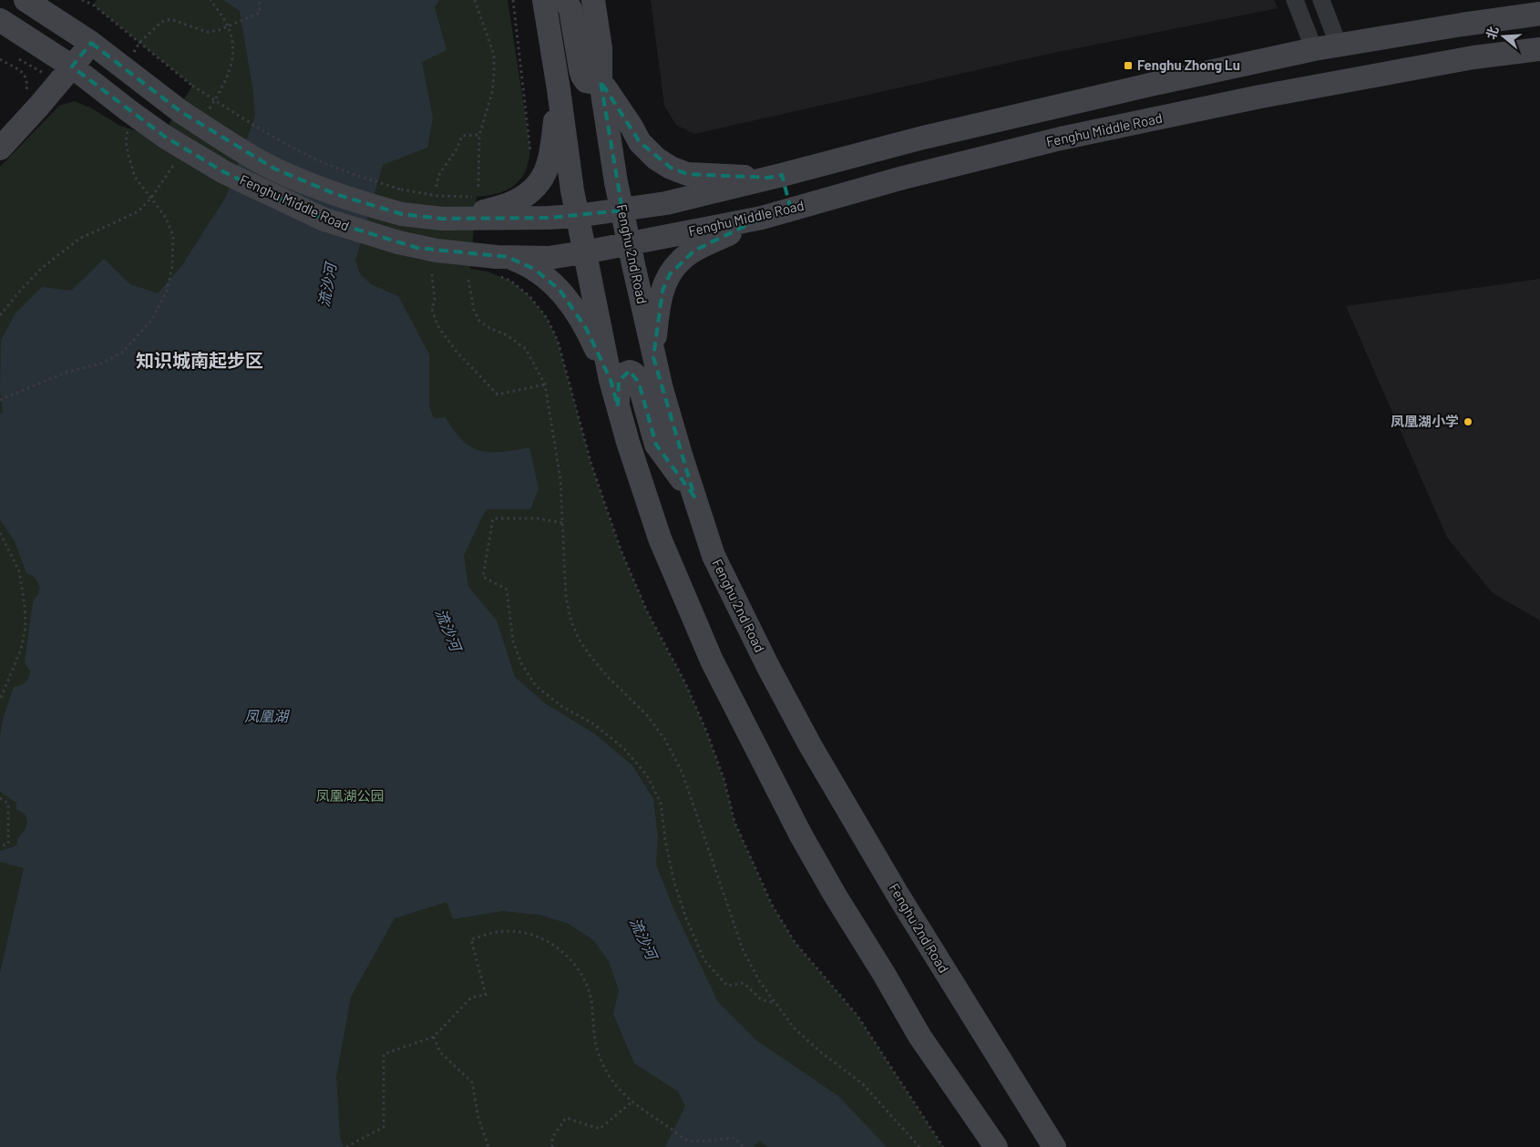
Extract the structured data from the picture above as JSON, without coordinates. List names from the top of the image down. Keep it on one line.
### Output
{"streets":{"street":["Fenghu Middle Road","Fenghu 2nd Road"]},"crossings":[["Fenghu Middle Road","Fenghu 2nd Road"]],"districts":["知识城南起步区"],"water":["流沙河","凤凰湖"],"parks":["凤凰湖公园"],"places":{"transit":["Fenghu Zhong Lu"],"other":["凤凰湖小学"]},"north":"left"}
